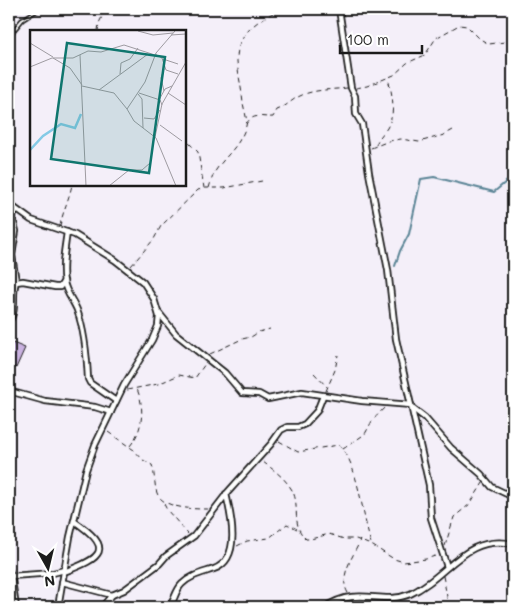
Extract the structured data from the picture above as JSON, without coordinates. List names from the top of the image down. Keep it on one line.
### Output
{"scale_bar":"100 m","north":"bottom"}
